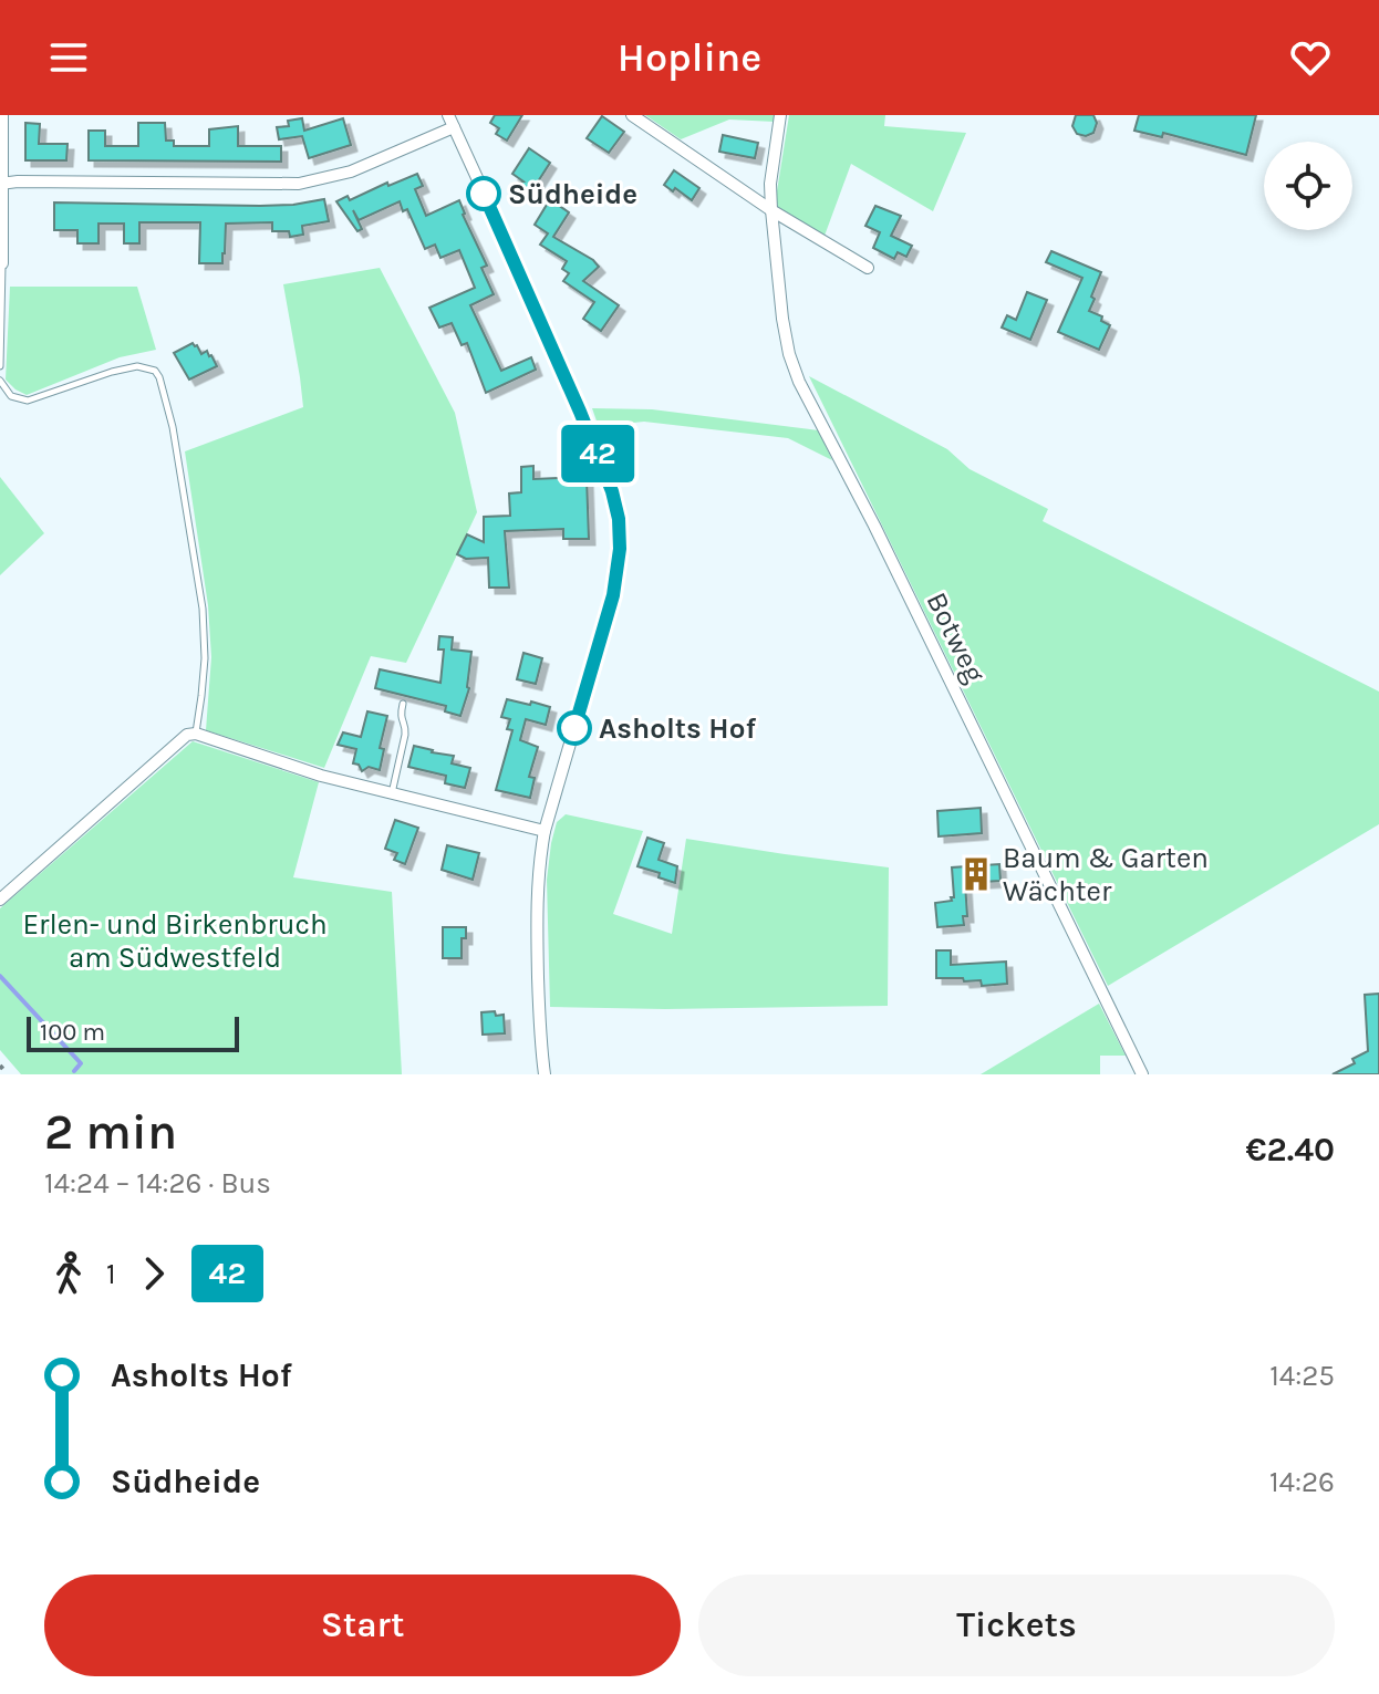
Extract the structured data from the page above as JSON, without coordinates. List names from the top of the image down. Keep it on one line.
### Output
{"streets":{"street":["Botweg"]},"parks":["Erlen- und Birkenbruch am Südwestfeld"],"places":{"other":["Südheide","Asholts Hof"],"building":["Baum & Garten Wächter"]},"lines":["bus line 42"],"scale_bar":"100 m","page":{"header":"Hopline","on_map":"42","scale":"100 m","heading":["2 min","14:24 – 14:26 · Bus","€2.40"],"legs":["1","42"],"list":[{"name":"Asholts Hof","value":"14:25"},{"name":"Südheide","value":"14:26"}],"buttons":["Start","Tickets"]}}
